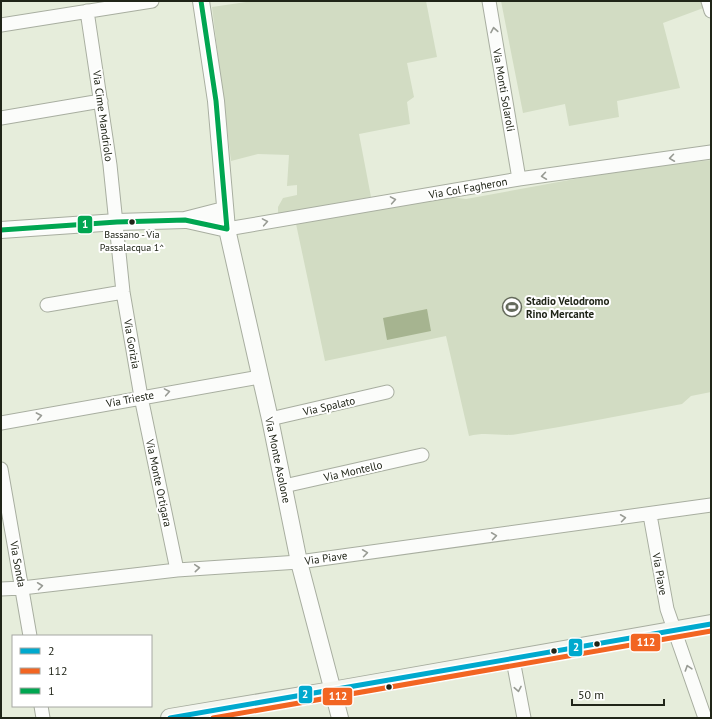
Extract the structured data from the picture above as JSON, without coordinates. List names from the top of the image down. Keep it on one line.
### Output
{"streets":{"street":["Via Monti Solaroli","Via Cime Mandriolo","Via Col Fagheron","Via Gorizia","Via Trieste","Via Spalato","Via Monte Asolone","Via Montello","Via Monte Ortigara","Via Piave","Via Sonda"]},"crossings":[["Via Monti Solaroli","Via Col Fagheron"],["Via Cime Mandriolo","Via Gorizia"],["Via Col Fagheron","Via Monte Asolone"],["Via Gorizia","Via Trieste"],["Via Gorizia","Via Monte Ortigara"],["Via Trieste","Via Monte Asolone"],["Via Trieste","Via Monte Ortigara"],["Via Spalato","Via Monte Asolone"],["Via Monte Asolone","Via Montello"],["Via Monte Asolone","Via Piave"],["Via Monte Ortigara","Via Piave"],["Via Piave","Via Sonda"]],"one_way":["Via Monti Solaroli","Via Trieste","Via Piave"],"places":{"other":["Bassano - Via Passalacqua 1^"],"sports":["Stadio Velodromo Rino Mercante"]},"lines":["transit line 1","transit line 2","transit line 112"],"legend":["2","112","1"],"scale_bar":"50 m"}
